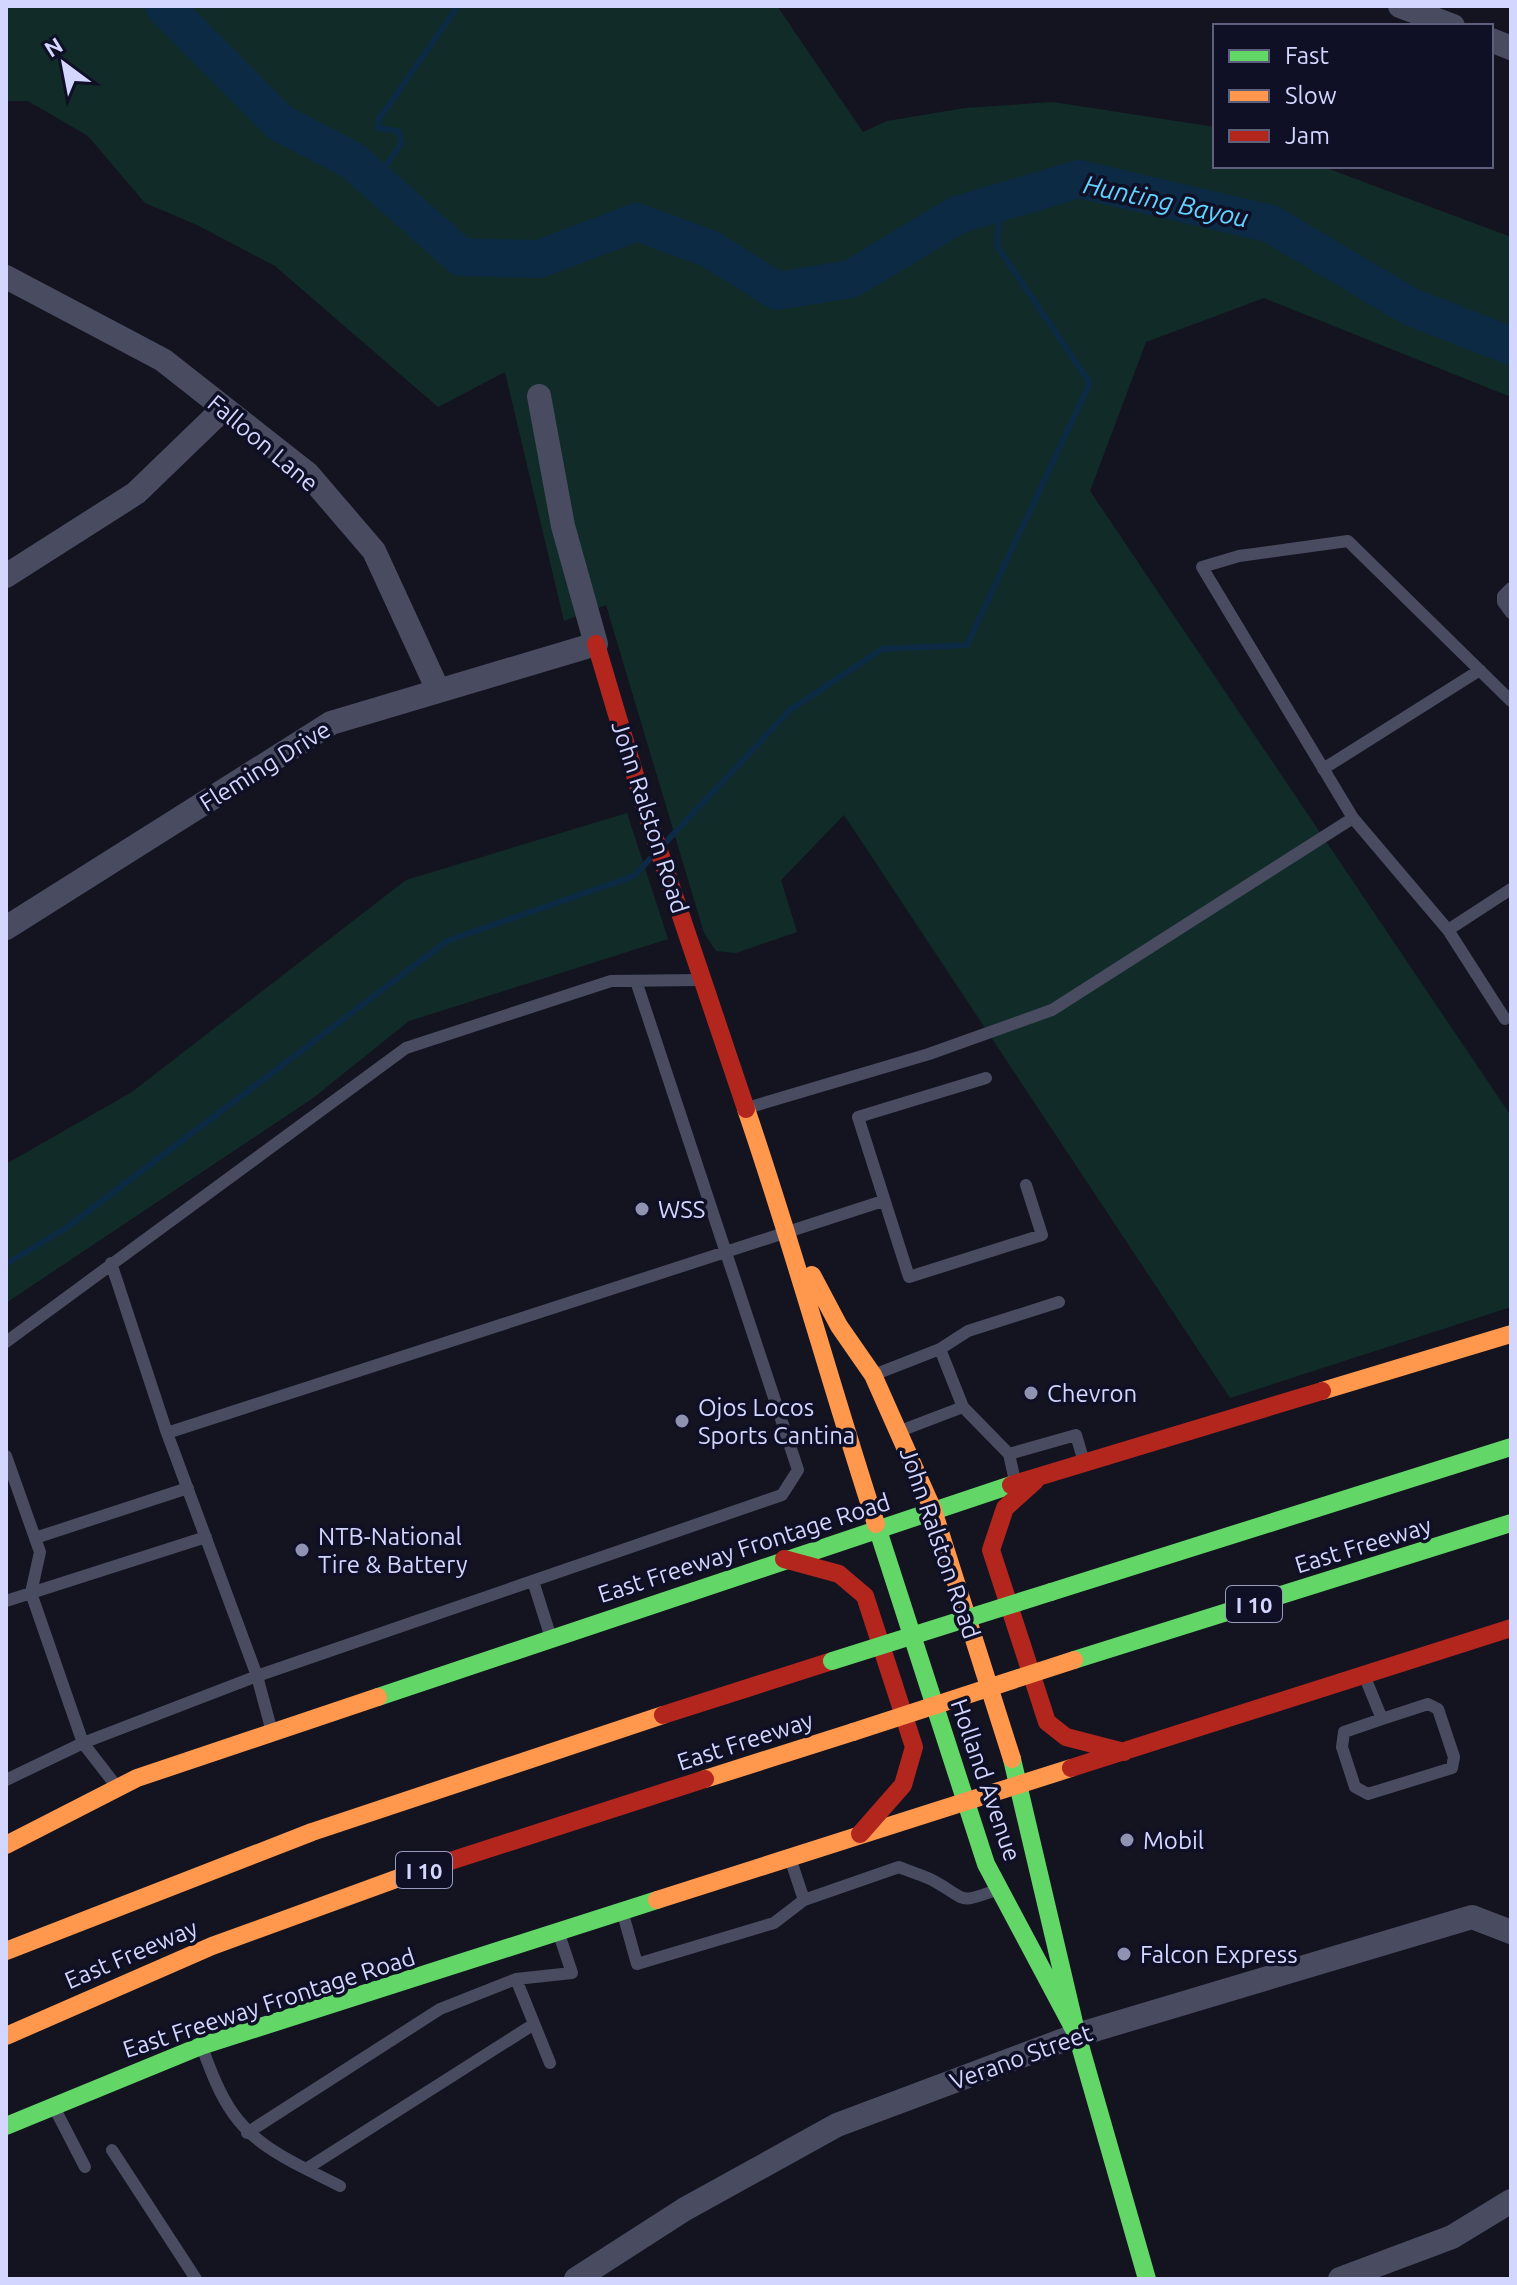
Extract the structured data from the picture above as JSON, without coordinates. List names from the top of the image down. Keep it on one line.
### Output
{"streets":{"main road":["John Ralston Road","East Freeway","East Freeway Frontage Road","I 10","Holland Avenue"],"street":["Falloon Lane","Fleming Drive","Verano Street"]},"crossings":[["Falloon Lane","Fleming Drive"],["Fleming Drive","John Ralston Road"],["John Ralston Road","East Freeway Frontage Road"],["John Ralston Road","Holland Avenue"],["East Freeway Frontage Road","Holland Avenue"],["Holland Avenue","Verano Street"]],"water":["Hunting Bayou"],"places":["WSS","Chevron","Ojos Locos Sports Cantina","NTB-National Tire & Battery","Mobil","Falcon Express"],"legend":["Fast","Slow","Jam"],"north":"top left"}
